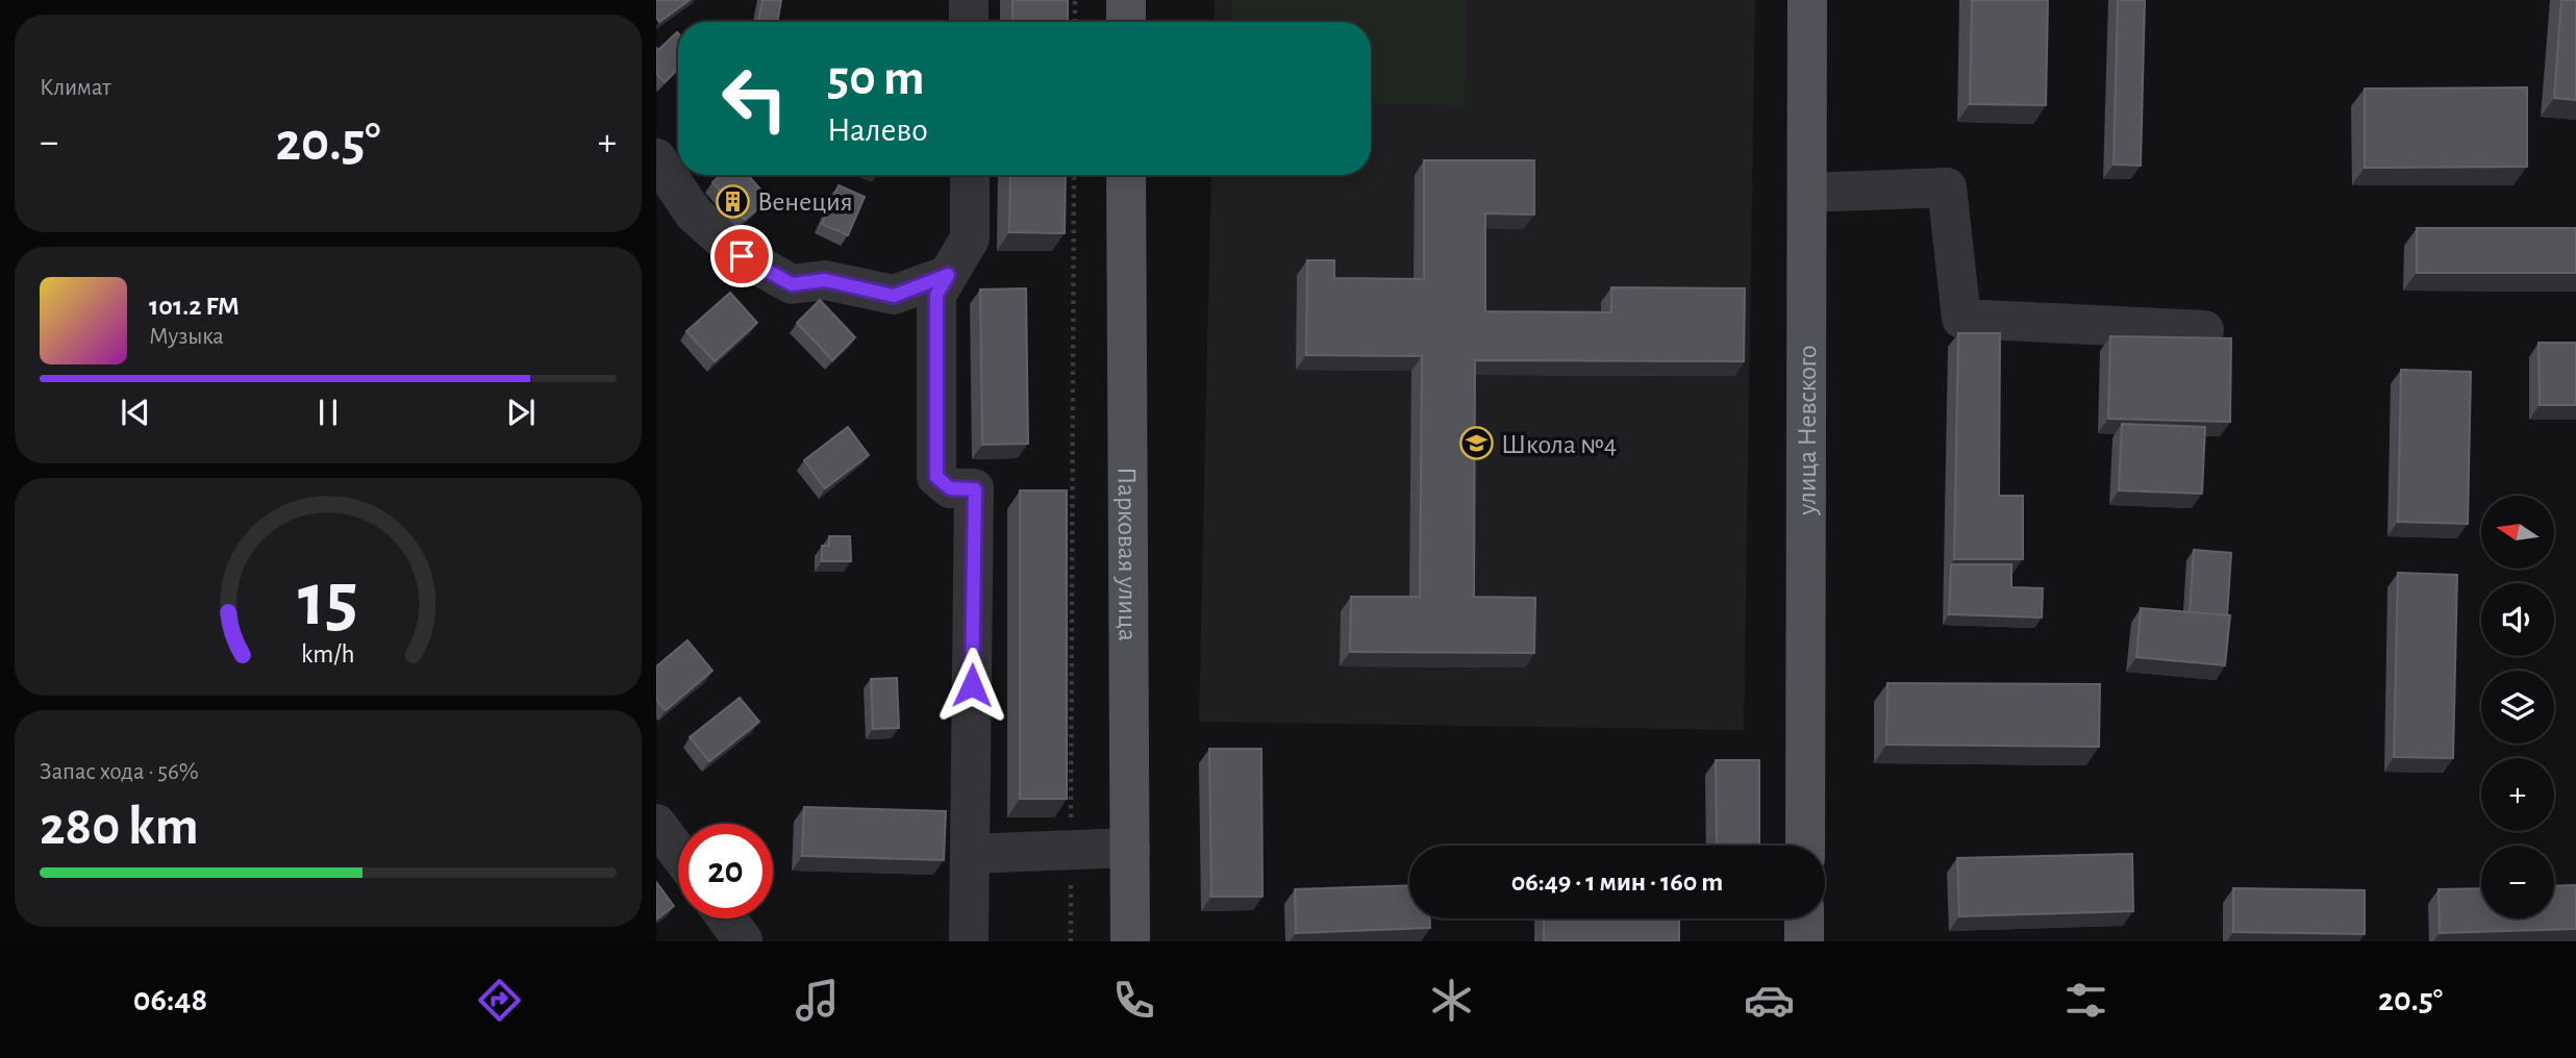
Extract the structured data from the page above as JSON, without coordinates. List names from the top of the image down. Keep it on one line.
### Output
{"streets":{"main road":["улица Невского","Парковая улица"]},"places":{"building":["Венеция"],"school or university":["Школа №4"]},"north":"left","page":{"tile":["Климат",["Запас хода · 56%","280 km"]],"turn":["50 m","Налево"],"heat":["−","20.5°","+"],"song":["101.2 FM","Музыка"],"map_buttons":["+","−"],"limit":"20","trip":"06:49 · 1 мин · 160 m","tabs":["06:48","20.5°"],"gauge":["15","km/h"]}}
